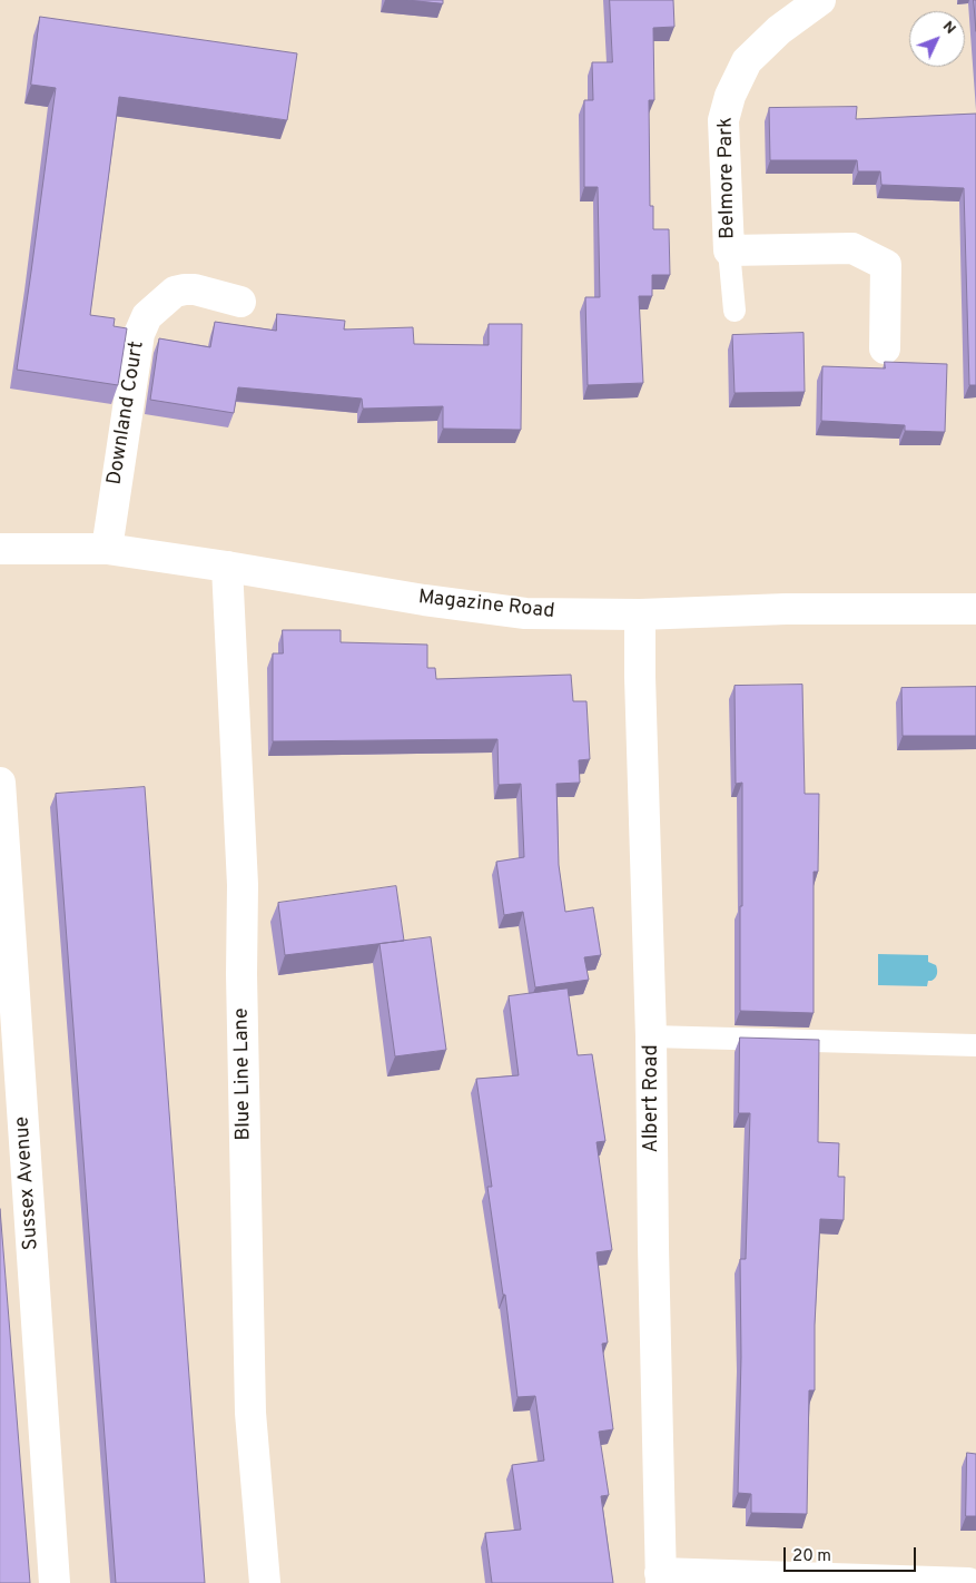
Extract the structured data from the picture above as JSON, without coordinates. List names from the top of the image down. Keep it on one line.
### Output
{"streets":{"street":["Belmore Park","Downland Court","Magazine Road","Blue Line Lane","Albert Road","Sussex Avenue"]},"crossings":[["Downland Court","Magazine Road"],["Magazine Road","Blue Line Lane"],["Magazine Road","Albert Road"]],"scale_bar":"20 m","north":"top right"}
